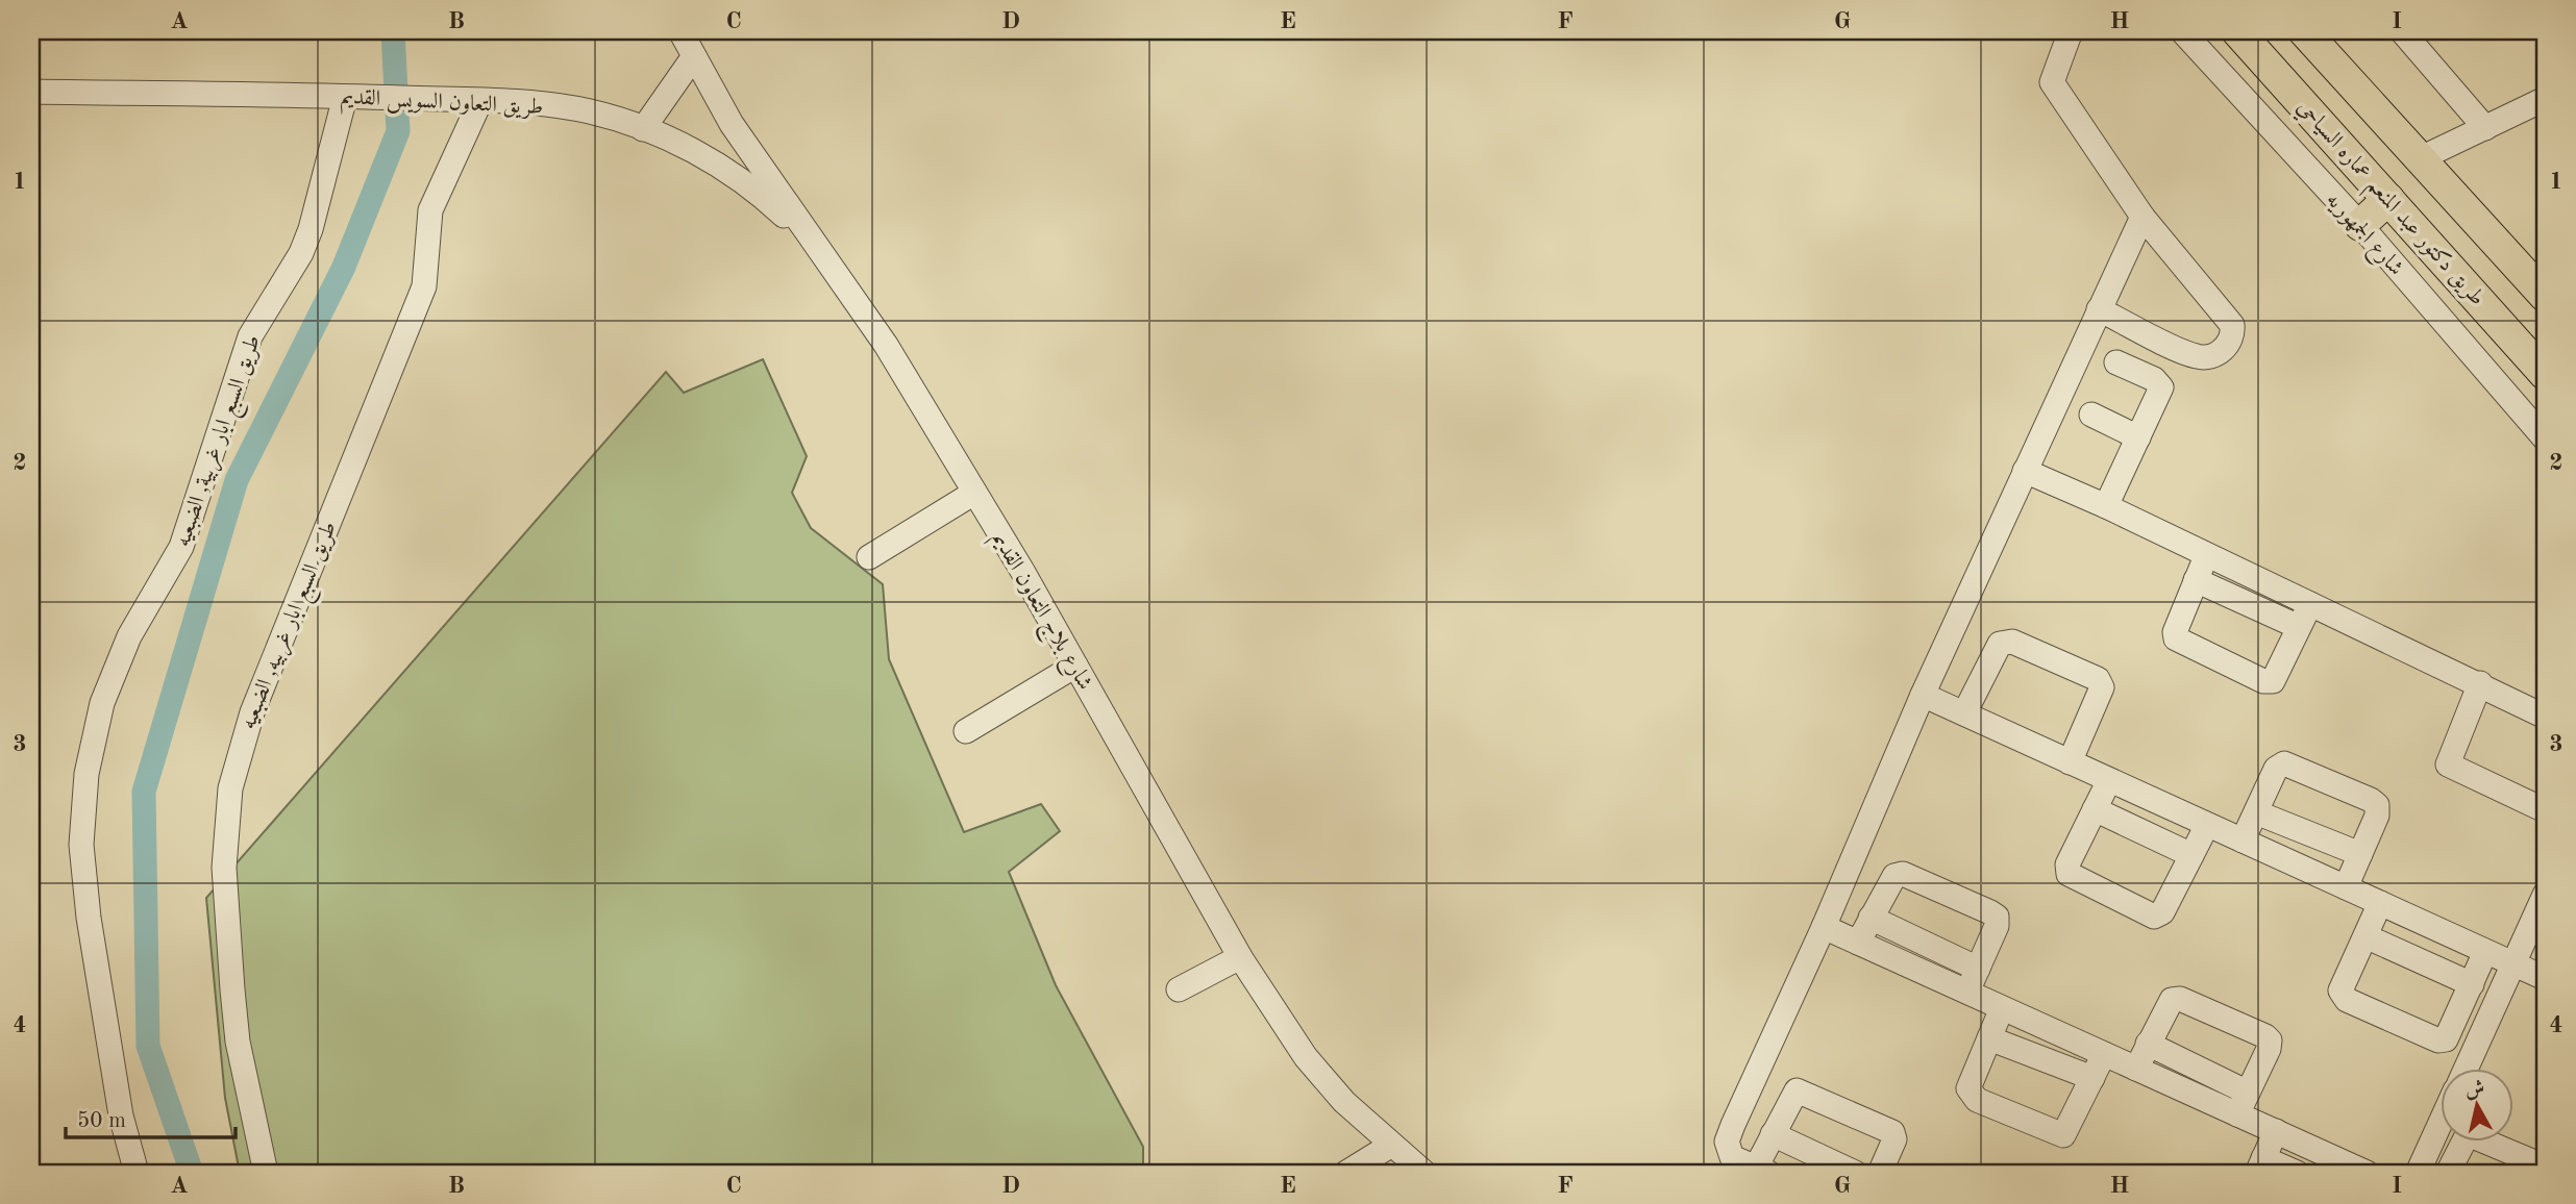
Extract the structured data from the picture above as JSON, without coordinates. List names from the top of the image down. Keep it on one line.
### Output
{"streets":{"main road":["طريق دكتور عبد المنعم عماره السياحي"],"street":["طريق التعاون السويس القديم","شارع الجمهوريه","طريق السبع ابار غربية, الضبعيه","شارع بلاج التعاون القديم","طريق السبع ابار غربيه, الضبعيه"]},"crossings":[["طريق التعاون السويس القديم","طريق السبع ابار غربية, الضبعيه"],["طريق التعاون السويس القديم","شارع بلاج التعاون القديم"],["طريق التعاون السويس القديم","طريق السبع ابار غربيه, الضبعيه"]],"scale_bar":"50 m","north":"top","grid":{"columns":["A","B","C","D","E","F","G","H","I"],"rows":["1","2","3","4"]}}
